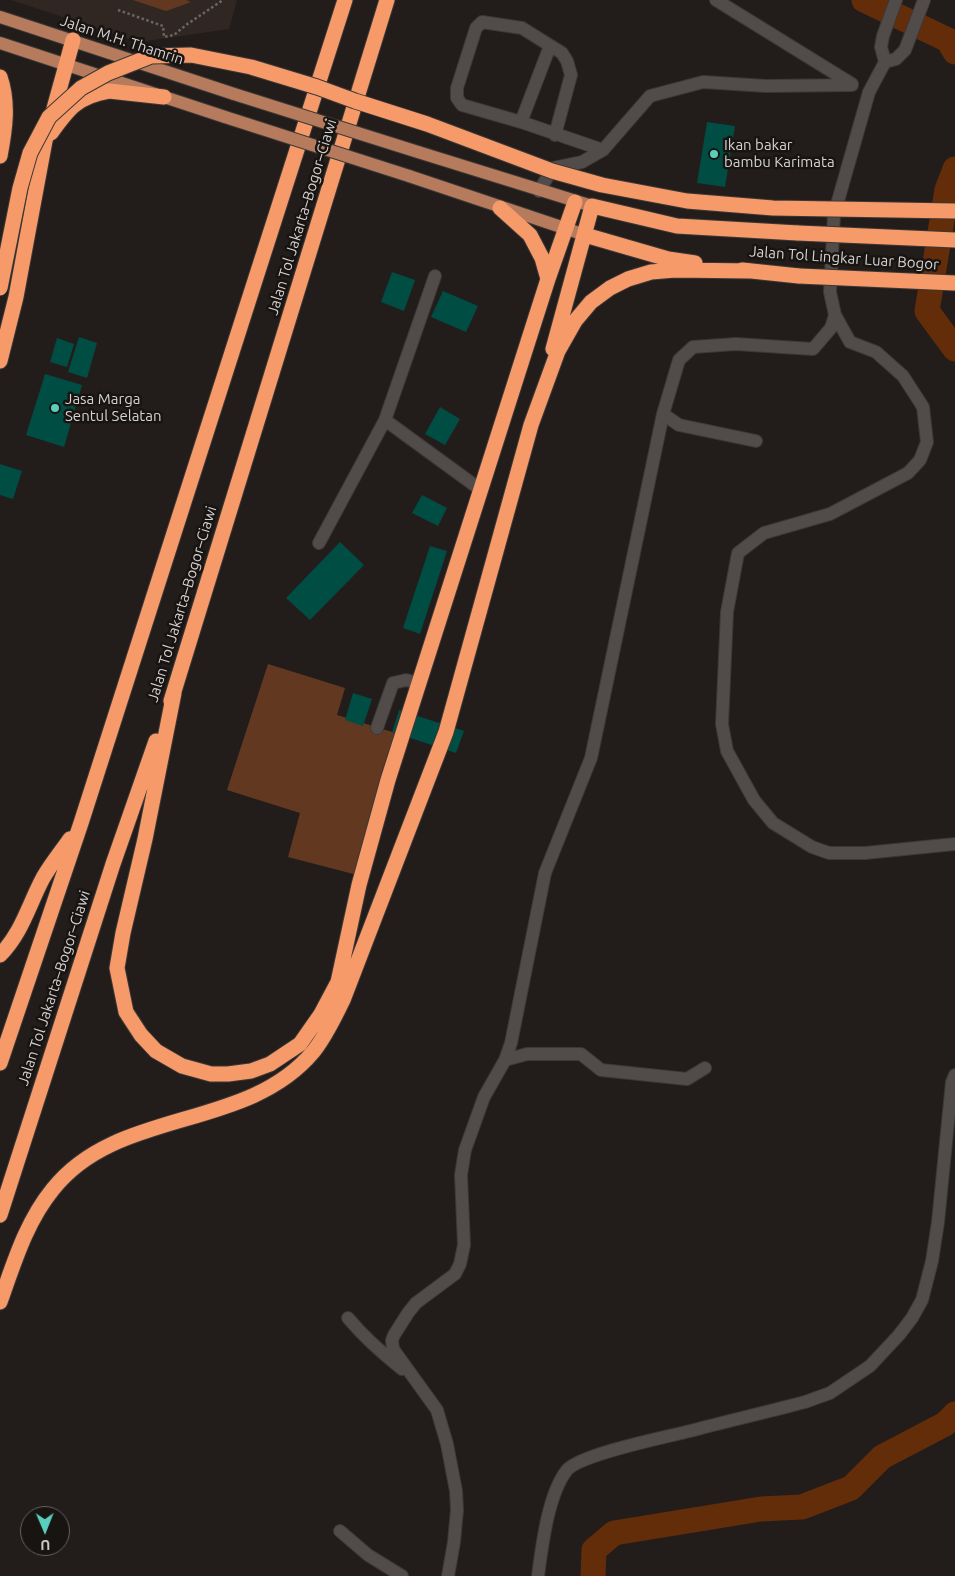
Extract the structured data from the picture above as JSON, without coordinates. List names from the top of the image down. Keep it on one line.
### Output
{"streets":{"highway":["Jalan Tol Jakarta–Bogor–Ciawi","Jalan Tol Lingkar Luar Bogor"],"main road":["Jalan M.H. Thamrin"]},"crossings":[["Jalan M.H. Thamrin","Jalan Tol Lingkar Luar Bogor"]],"places":["Ikan bakar bambu Karimata","Jasa Marga Sentul Selatan"],"north":"bottom"}
